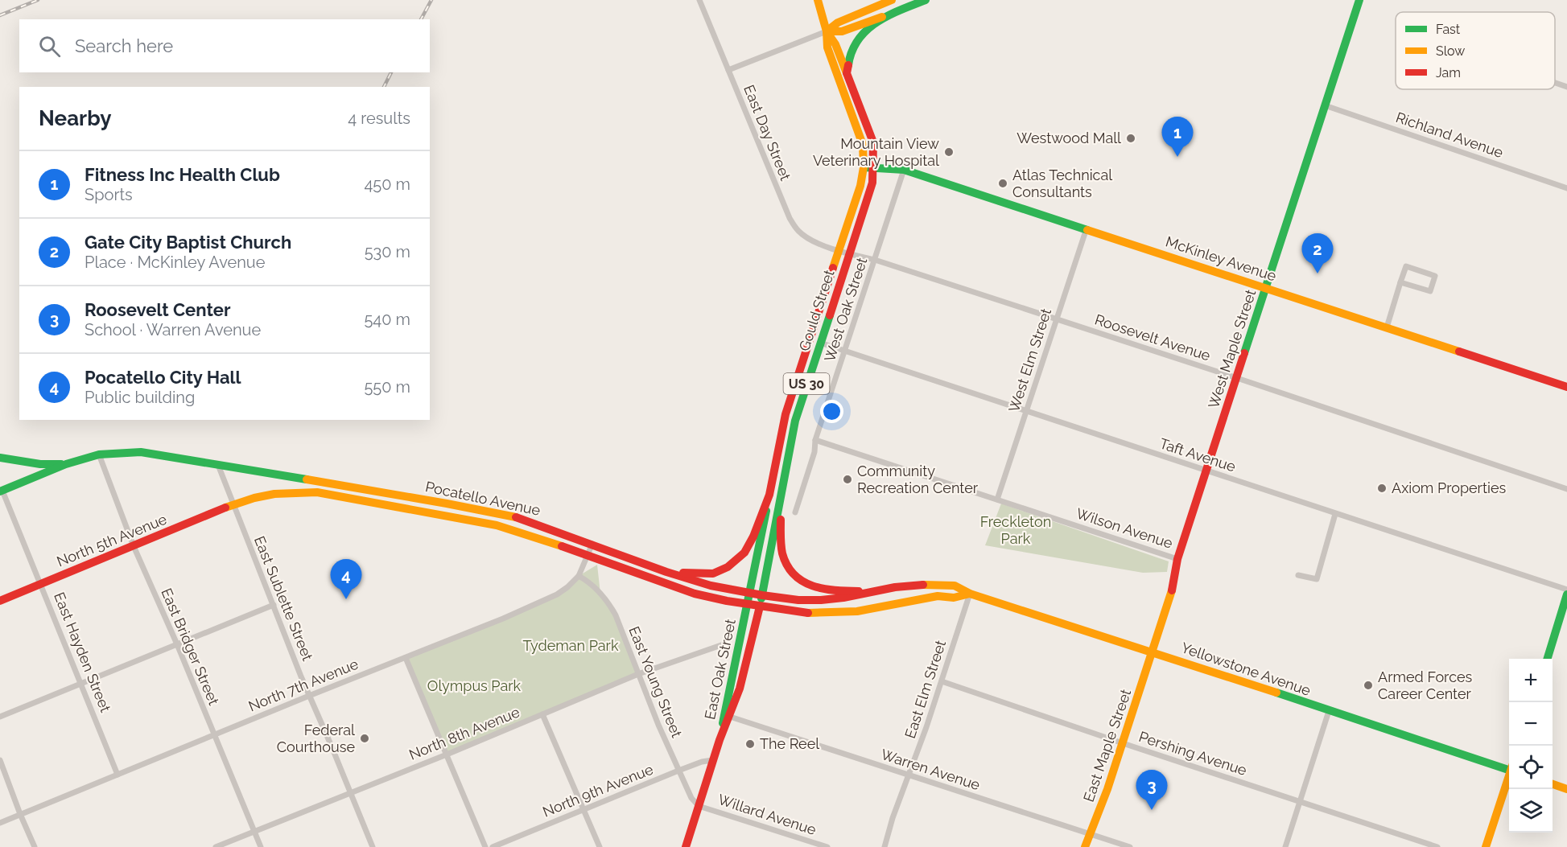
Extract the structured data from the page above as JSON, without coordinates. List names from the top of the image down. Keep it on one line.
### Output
{"streets":{"main road":["McKinley Avenue","Gould Street","West Maple Street","US 30","Pocatello Avenue","North 5th Avenue","East Oak Street","Yellowstone Avenue","East Maple Street"],"street":["East Day Street","Richland Avenue","West Oak Street","Roosevelt Avenue","West Elm Street","Taft Avenue","Wilson Avenue","East Sublette Street","East Bridger Street","East Hayden Street","East Young Street","North 7th Avenue","East Elm Street","North 8th Avenue","Pershing Avenue","Warren Avenue","North 9th Avenue","Willard Avenue"]},"crossings":[["East Day Street","Gould Street"],["East Day Street","Roosevelt Avenue"],["Richland Avenue","West Maple Street"],["McKinley Avenue","West Oak Street"],["McKinley Avenue","Gould Street"],["McKinley Avenue","West Maple Street"],["McKinley Avenue","West Elm Street"],["McKinley Avenue","US 30"],["West Oak Street","Roosevelt Avenue"],["West Oak Street","Taft Avenue"],["West Oak Street","Wilson Avenue"],["Gould Street","Roosevelt Avenue"],["Gould Street","US 30"],["Gould Street","Taft Avenue"],["Gould Street","Pocatello Avenue"],["Gould Street","East Oak Street"],["Gould Street","Yellowstone Avenue"],["Roosevelt Avenue","West Maple Street"],["Roosevelt Avenue","West Elm Street"],["West Maple Street","Taft Avenue"],["West Maple Street","Wilson Avenue"],["West Maple Street","Yellowstone Avenue"],["West Maple Street","East Maple Street"],["West Elm Street","Taft Avenue"],["West Elm Street","Wilson Avenue"],["US 30","Pocatello Avenue"],["Pocatello Avenue","North 5th Avenue"],["Pocatello Avenue","East Sublette Street"],["Pocatello Avenue","East Bridger Street"],["Pocatello Avenue","East Oak Street"],["Pocatello Avenue","Yellowstone Avenue"],["Pocatello Avenue","North 7th Avenue"],["North 5th Avenue","East Sublette Street"],["North 5th Avenue","East Bridger Street"],["North 5th Avenue","East Hayden Street"],["East Sublette Street","North 7th Avenue"],["East Sublette Street","North 8th Avenue"],["East Bridger Street","North 7th Avenue"],["East Bridger Street","North 8th Avenue"],["East Hayden Street","North 7th Avenue"],["East Oak Street","Yellowstone Avenue"],["East Oak Street","East Young Street"],["East Oak Street","Warren Avenue"],["East Oak Street","North 9th Avenue"],["East Oak Street","Willard Avenue"],["Yellowstone Avenue","East Elm Street"],["Yellowstone Avenue","East Maple Street"],["East Young Street","North 7th Avenue"],["East Young Street","North 8th Avenue"],["East Young Street","North 9th Avenue"],["East Young Street","Willard Avenue"],["East Elm Street","Pershing Avenue"],["East Elm Street","Warren Avenue"],["East Maple Street","Pershing Avenue"],["East Maple Street","Warren Avenue"]],"parks":["Freckleton Park","Tydeman Park","Olympus Park"],"places":["Westwood Mall","Mountain View Veterinary Hospital","Atlas Technical Consultants","Community Recreation Center","Axiom Properties","Armed Forces Career Center","Federal Courthouse","The Reel"],"legend":["Fast","Slow","Jam"],"page":{"search":"Search here","heading":["Nearby","4 results"],"pins":["1","2","4","3"],"list":[{"mark":"1","name":"Fitness Inc Health Club","note":"Sports","value":"450 m"},{"mark":"2","name":"Gate City Baptist Church","note":"Place · McKinley Avenue","value":"530 m"},{"mark":"3","name":"Roosevelt Center","note":"School · Warren Avenue","value":"540 m"},{"mark":"4","name":"Pocatello City Hall","note":"Public building","value":"550 m"}],"map_buttons":["+","−"]}}
